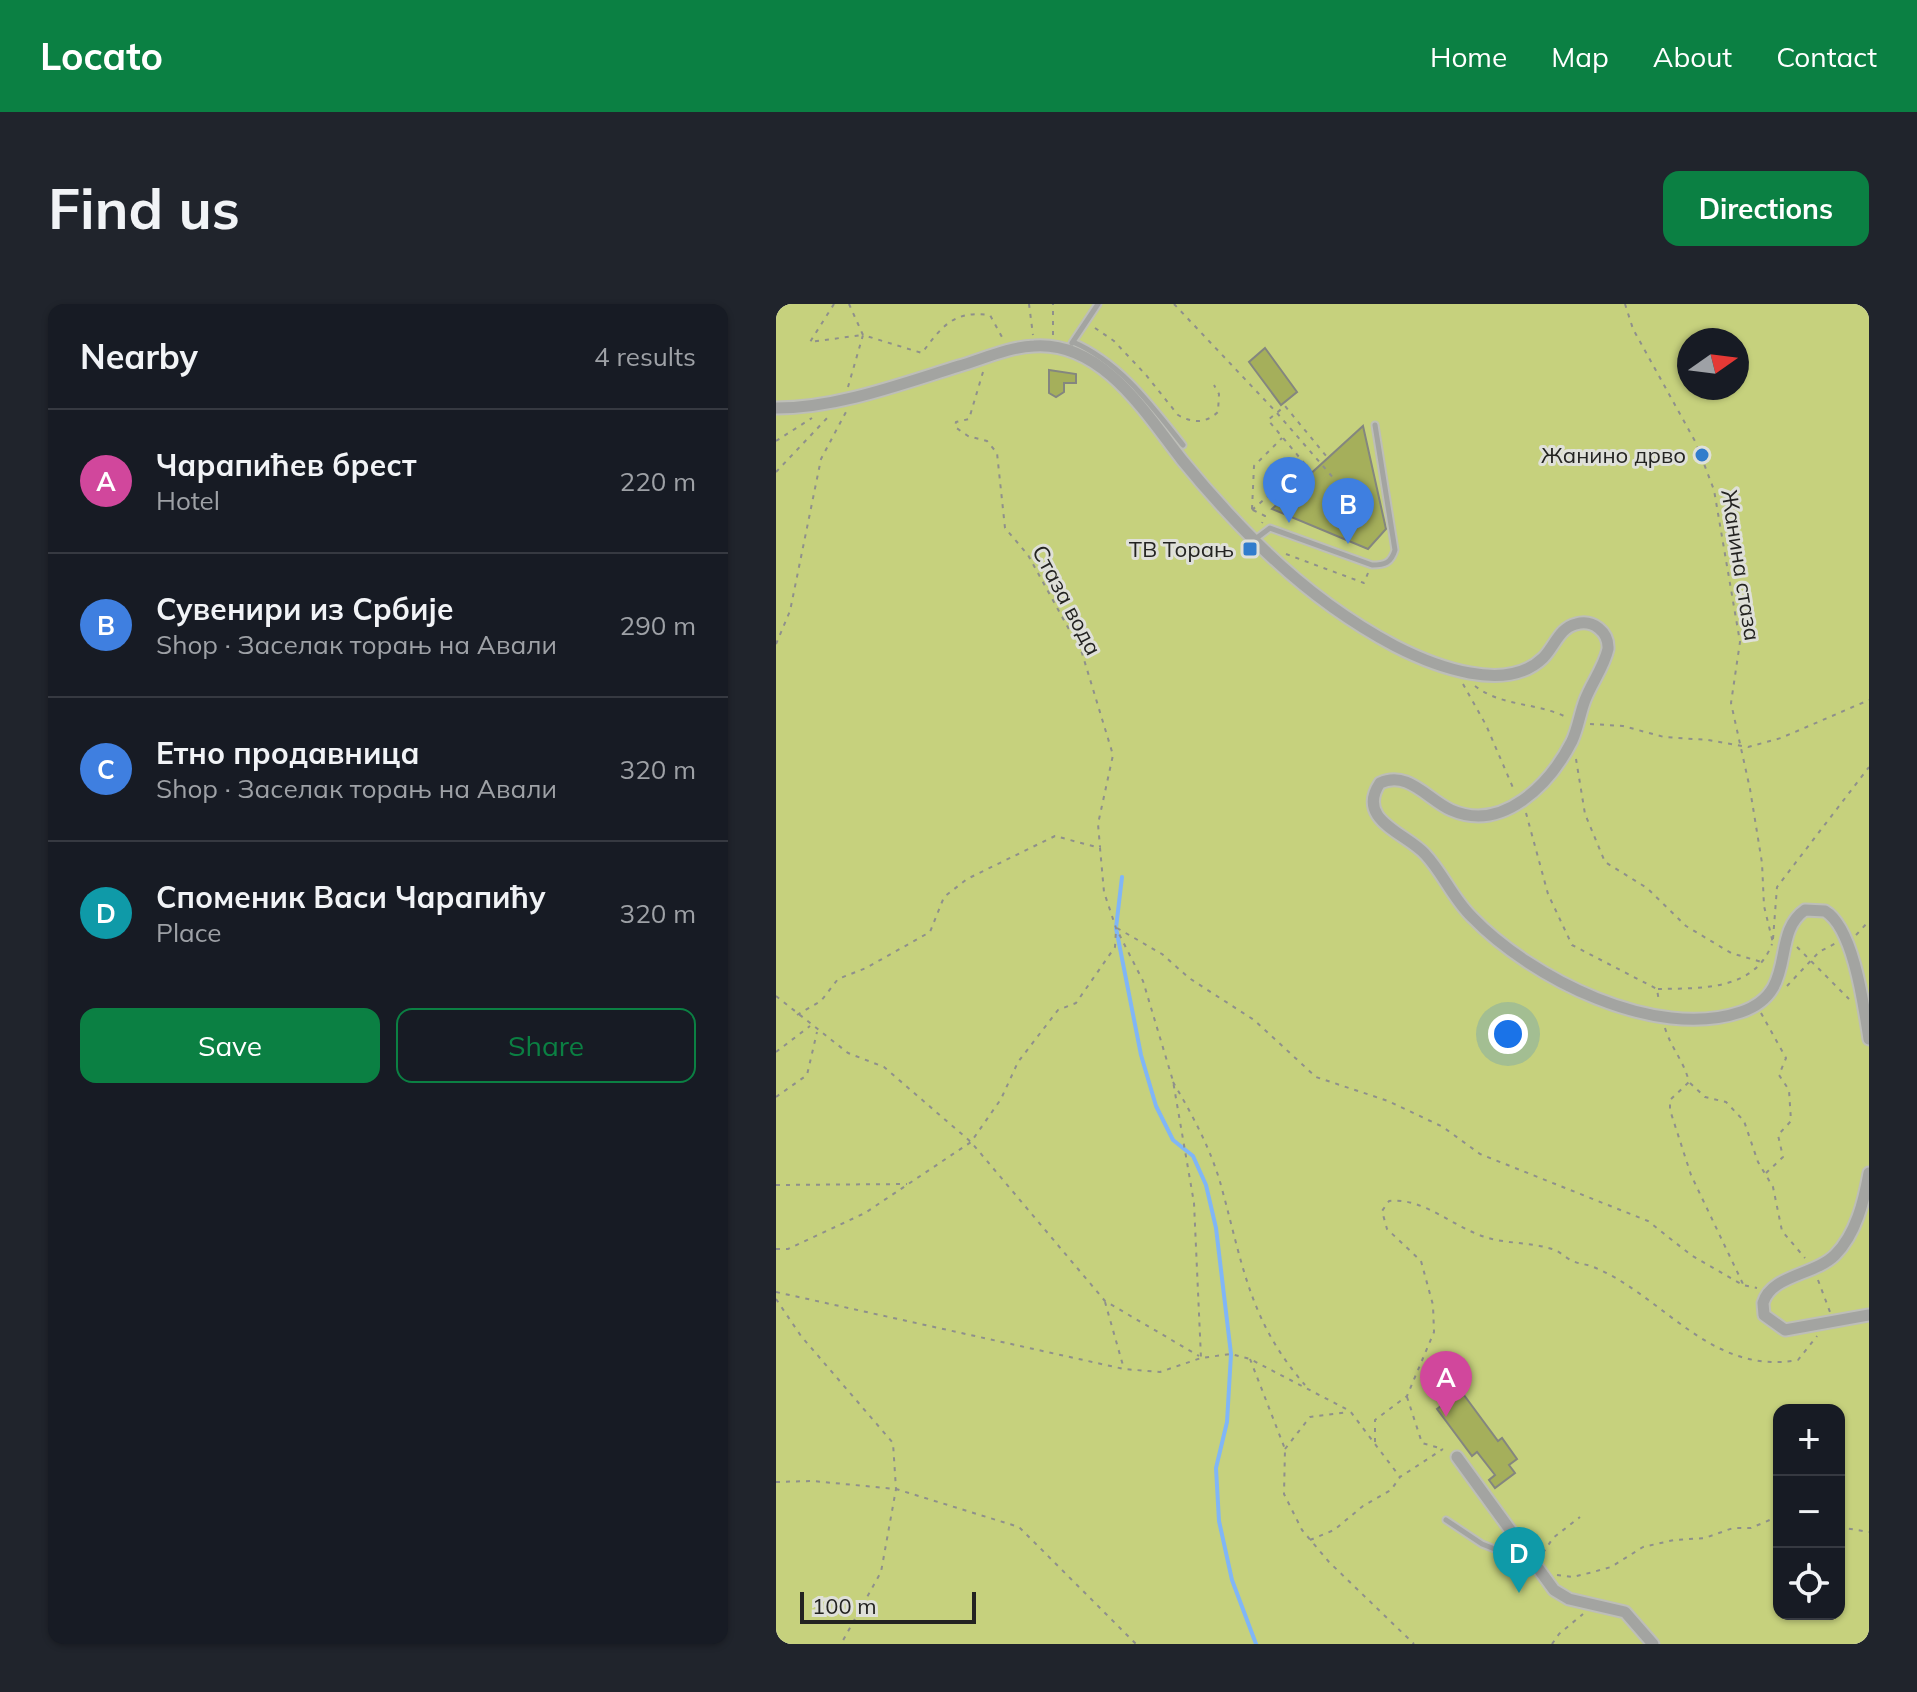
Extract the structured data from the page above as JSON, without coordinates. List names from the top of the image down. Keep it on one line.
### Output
{"streets":{"path":["Жанина стаза","Стаза вода"]},"places":{"other":["Жанино дрво"],"transit":["ТВ Торањ"]},"scale_bar":"100 m","north":"right","page":{"header":"Locato","nav":["Home","Map","About","Contact"],"buttons":["Directions",["Save","Share"]],"title":"Find us","heading":["Nearby","4 results"],"list":[{"mark":"A","name":"Чарапићев брест","note":"Hotel","value":"220 m"},{"mark":"B","name":"Сувенири из Србије","note":"Shop · Заселак торањ на Авали","value":"290 m"},{"mark":"C","name":"Етно продавница","note":"Shop · Заселак торањ на Авали","value":"320 m"},{"mark":"D","name":"Споменик Васи Чарапићу","note":"Place","value":"320 m"}],"pins":["C","B","A","D"],"map_buttons":["+","−"],"scale":"100 m"}}
